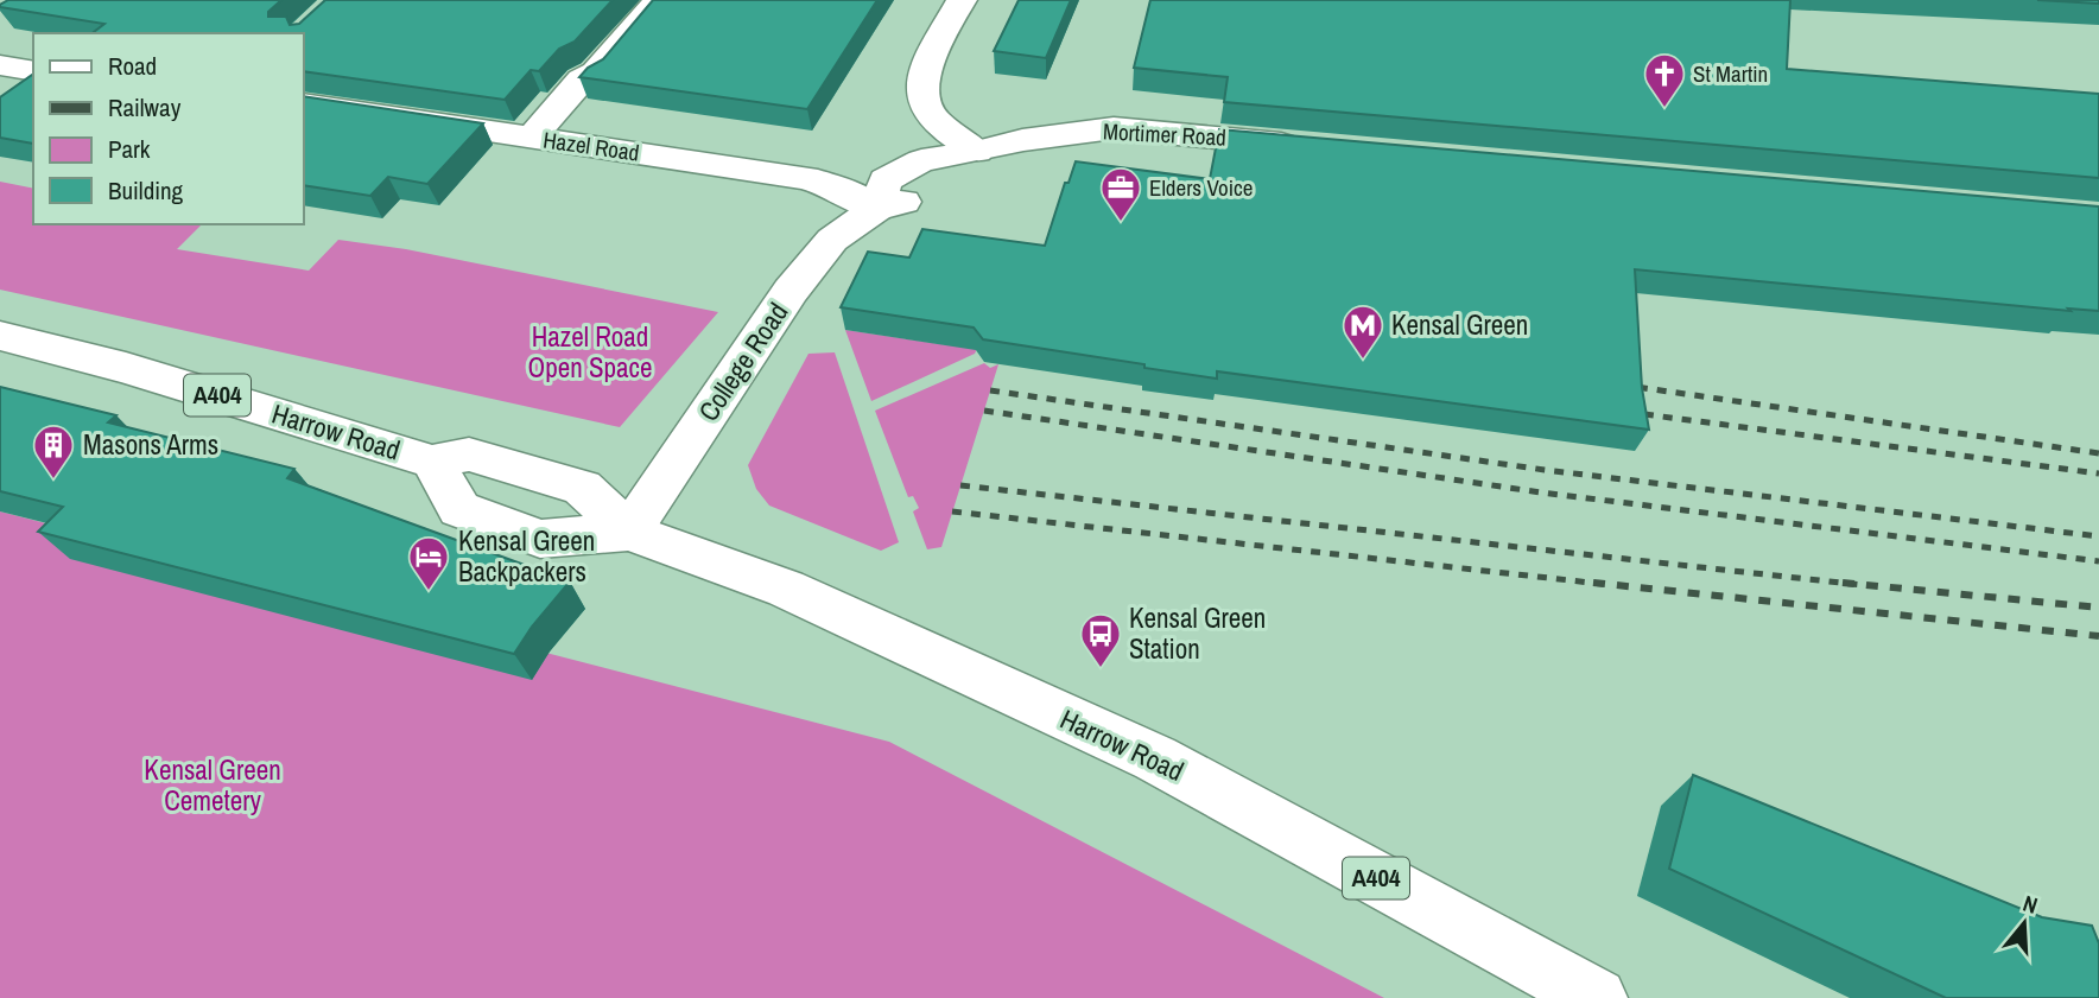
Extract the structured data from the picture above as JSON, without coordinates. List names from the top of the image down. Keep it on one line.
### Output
{"streets":{"main road":["Mortimer Road","Hazel Road","College Road","A404","Harrow Road"]},"crossings":[["Mortimer Road","College Road"],["Hazel Road","College Road"],["College Road","Harrow Road"]],"parks":["Hazel Road Open Space","Kensal Green Cemetery"],"places":{"church":["St Martin"],"office":["Elders Voice"],"metro station":["Kensal Green"],"building":["Masons Arms"],"hotel":["Kensal Green Backpackers"],"bus stop":["Kensal Green Station"]},"legend":["Road","Railway","Park","Building"],"north":"top"}
